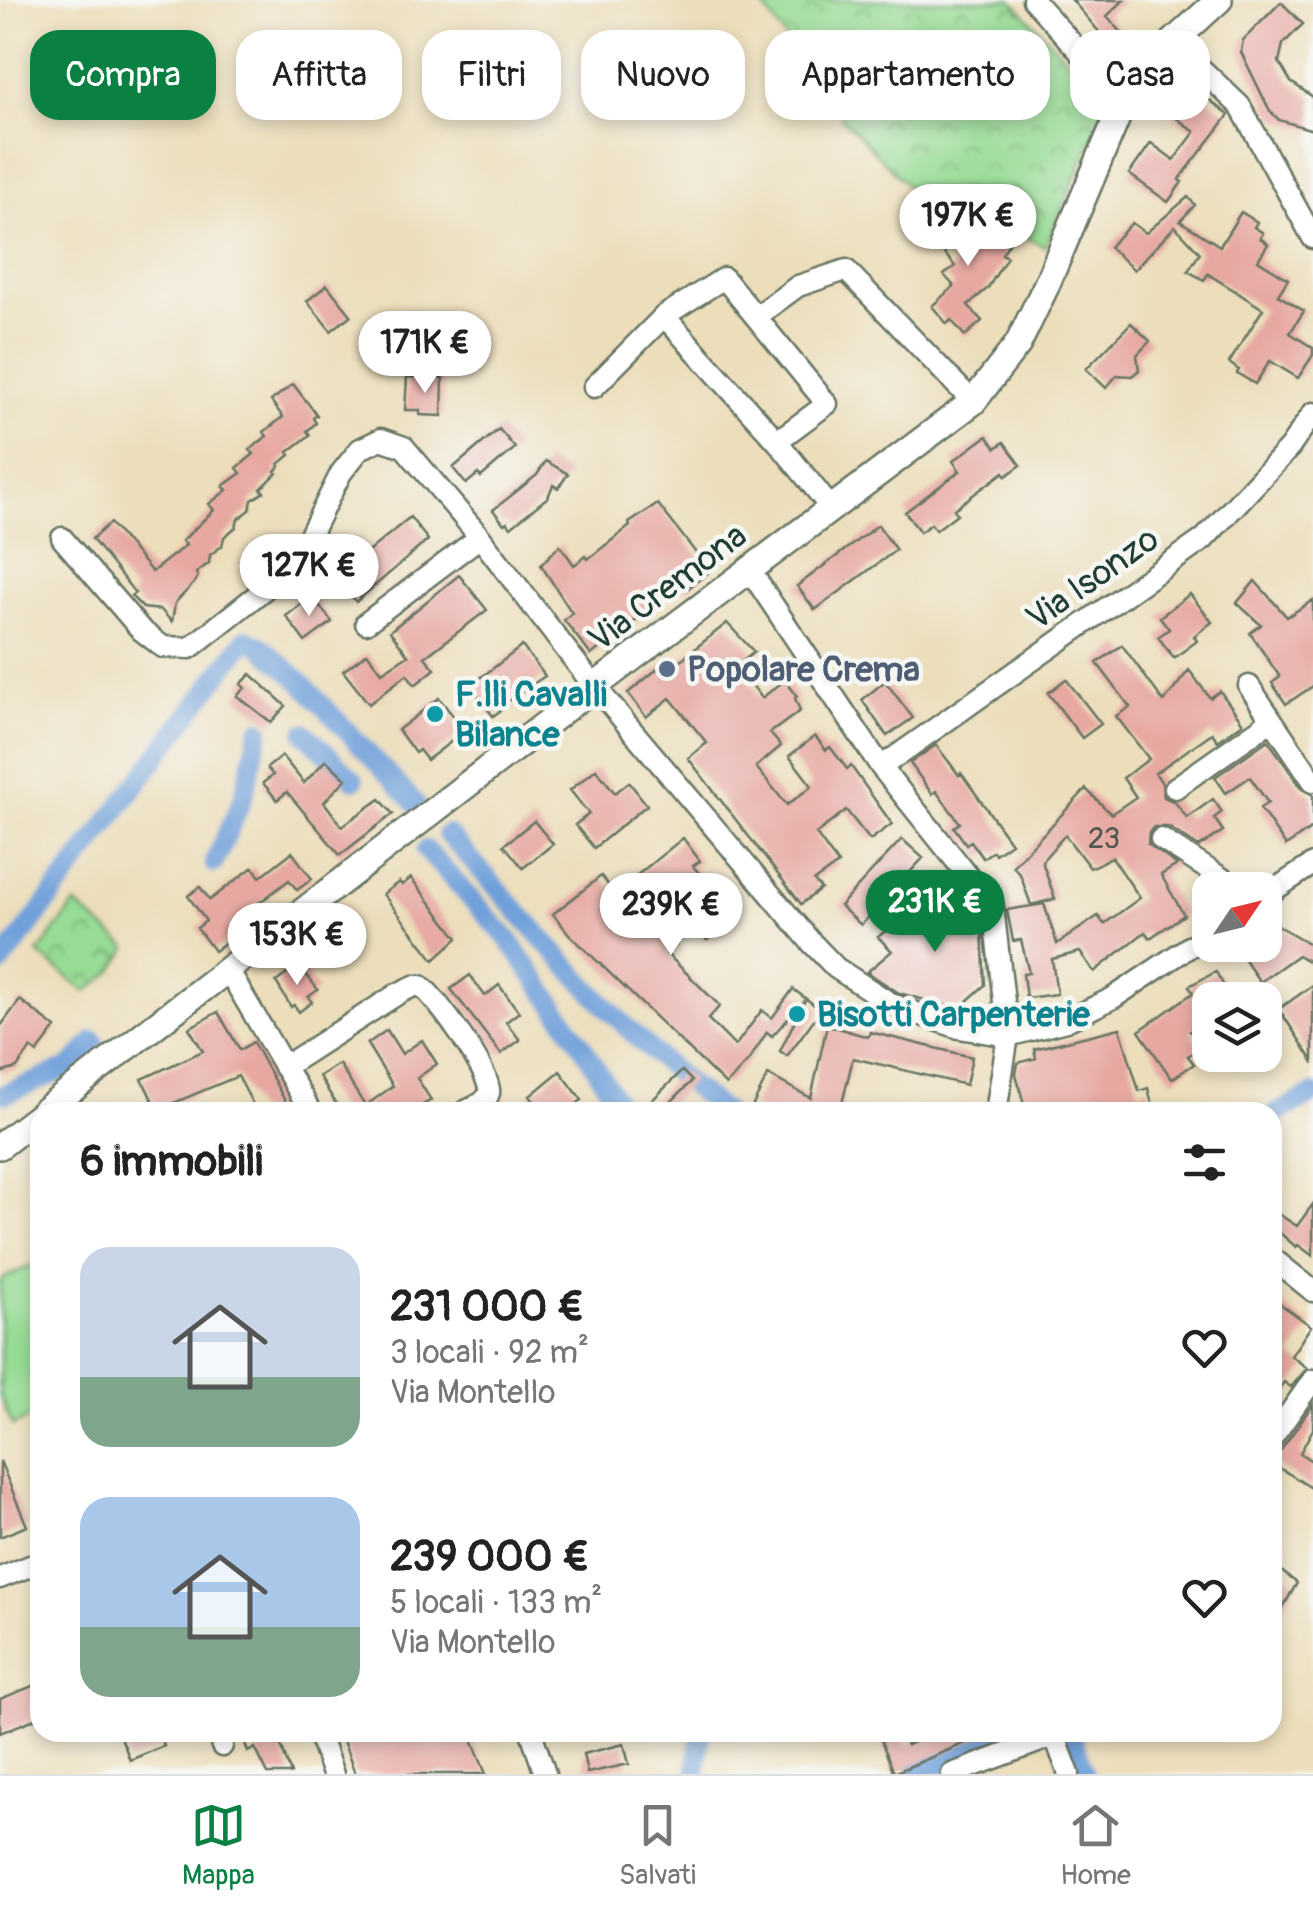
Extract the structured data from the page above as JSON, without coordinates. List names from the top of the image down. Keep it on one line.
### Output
{"streets":{"street":["Via Isonzo","Via Cremona"]},"places":["Popolare Crema","F.lli Cavalli Bilance","Bisotti Carpenterie"],"house_numbers":["23"],"north":"top right","page":{"chip":["Compra","Affitta","Filtri","Nuovo","Appartamento","Casa"],"price":["197K €","171K €","127K €","231K €","239K €","153K €"],"heading":"6 immobili","list":[{"name":"231 000 €","note":"3 locali · 92 m² · Via Montello"},{"name":"239 000 €","note":"5 locali · 133 m² · Via Montello"}],"tabs":["Mappa","Salvati","Home"]}}
